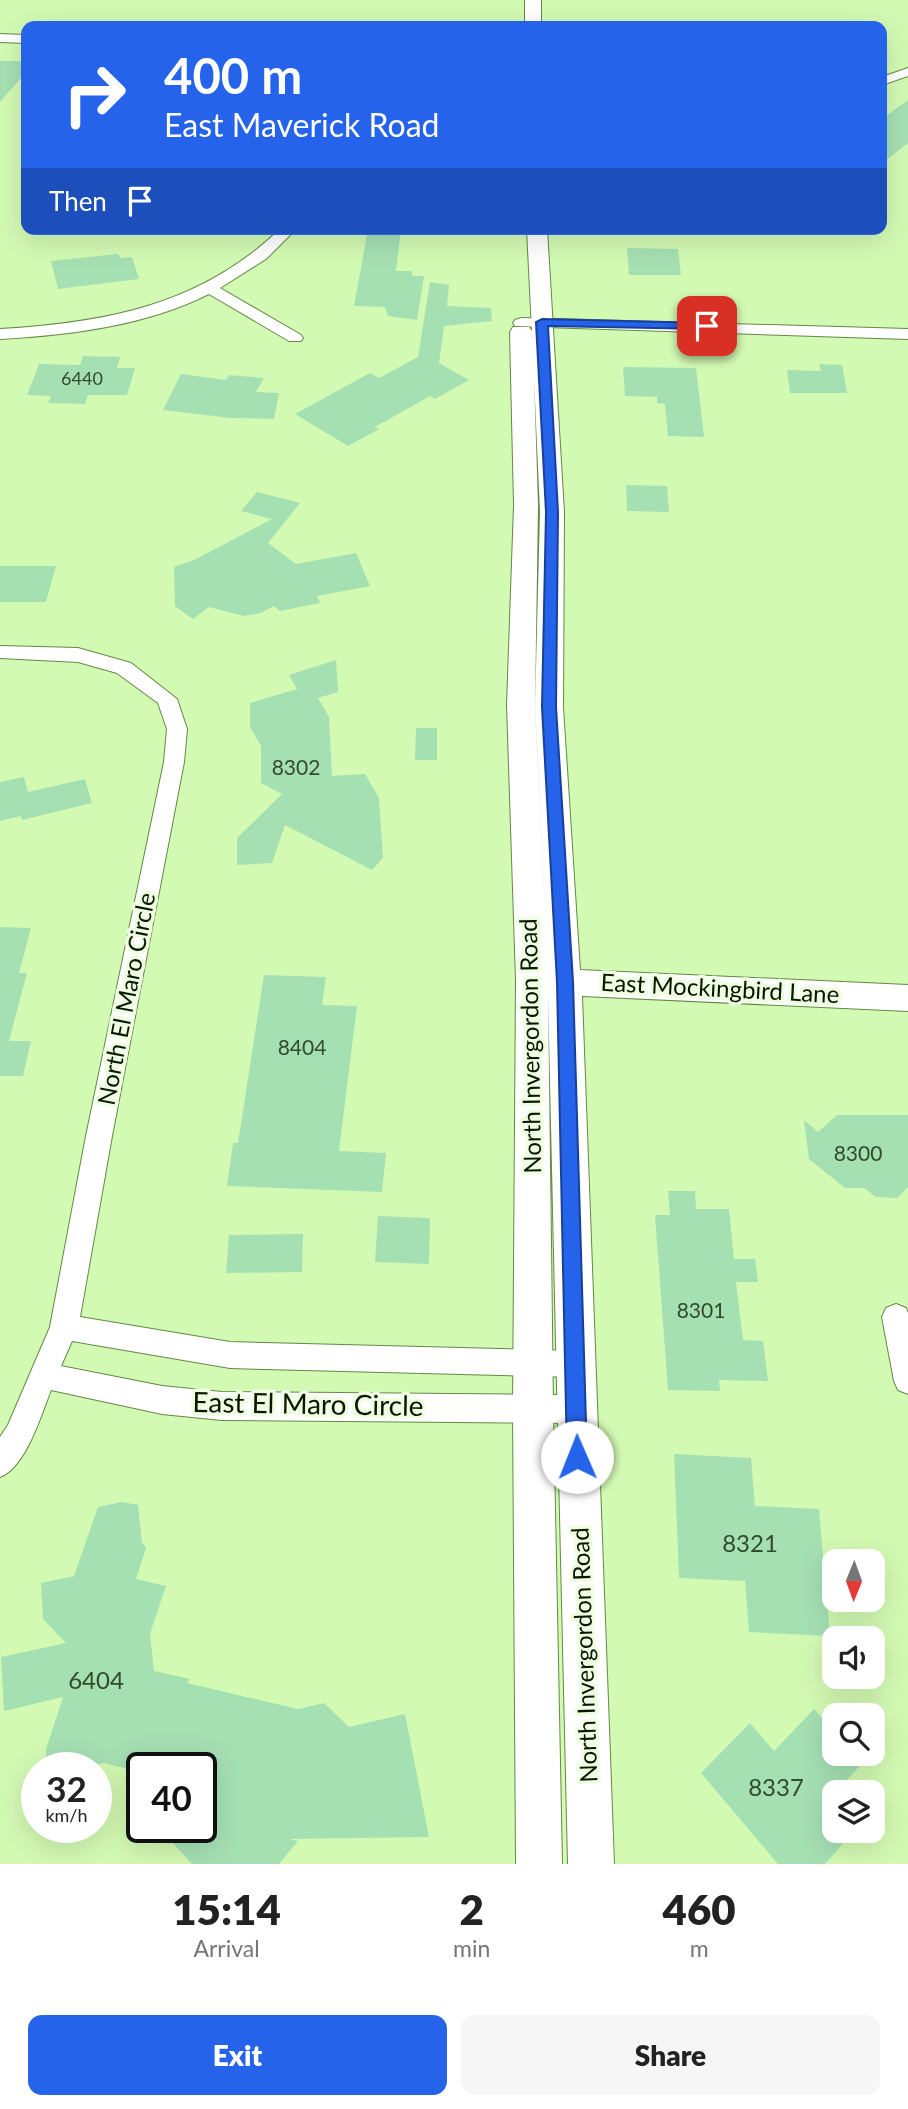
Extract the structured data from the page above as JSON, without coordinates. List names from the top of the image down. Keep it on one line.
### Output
{"streets":{"street":["East Mockingbird Lane","North El Maro Circle","North Invergordon Road","East El Maro Circle"]},"crossings":[["East Mockingbird Lane","North Invergordon Road"],["North El Maro Circle","East El Maro Circle"],["North Invergordon Road","East El Maro Circle"]],"house_numbers":["6440","8302","8404","8300","8301","8321","6404","8337"],"north":"bottom","page":{"turn":["400 m","East Maverick Road"],"then":"Then","speed":"32 km/h","limit":"40","eta":["15:14","Arrival","2","min","460","m"],"buttons":["Exit","Share"]}}
